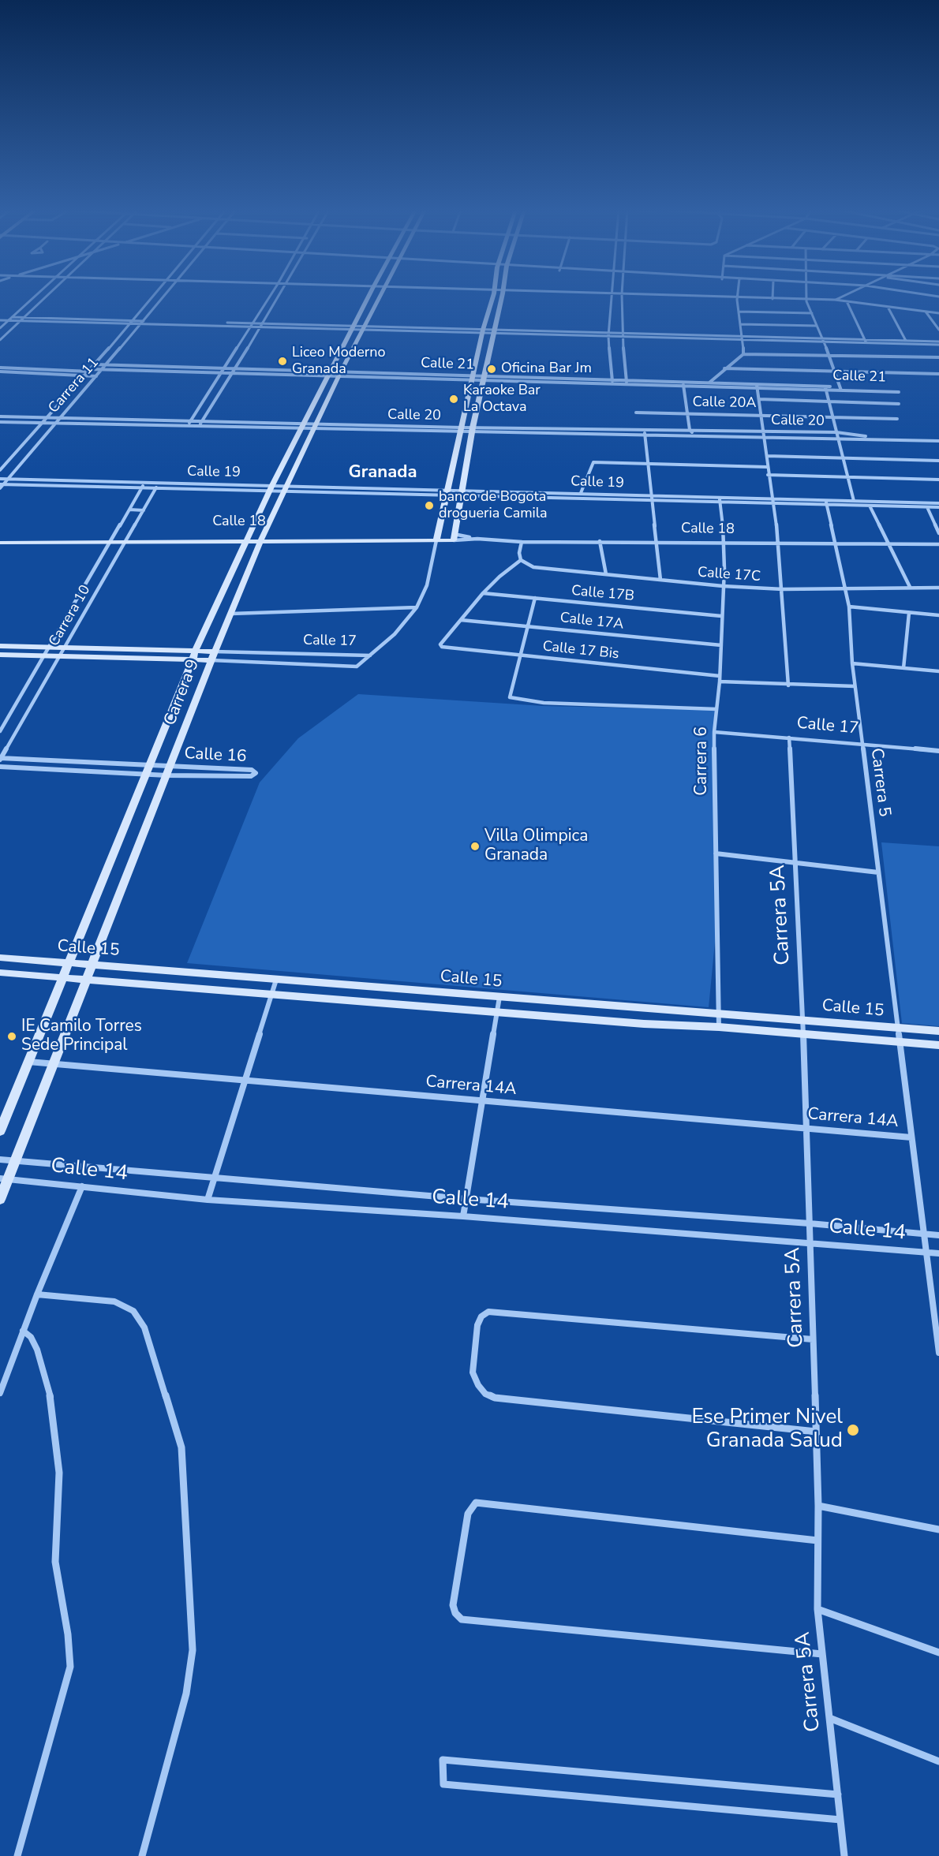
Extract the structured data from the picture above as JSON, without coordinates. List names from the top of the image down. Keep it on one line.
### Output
{"streets":{"street":["Calle 21","Carrera 11","Calle 20A","Calle 20","Calle 19","Calle 18","Calle 17C","Calle 17B","Carrera 10","Calle 17A","Calle 17","Calle 17 Bis","Carrera 9","Calle 16","Carrera 6","Carrera 5","Carrera 5A","Calle 15","Carrera 14A","Calle 14"]},"crossings":[["Calle 21","Carrera 11"],["Calle 21","Carrera 9"],["Carrera 11","Calle 20"],["Carrera 11","Calle 19"],["Calle 20","Carrera 9"],["Calle 19","Carrera 10"],["Calle 19","Carrera 9"],["Calle 19","Carrera 6"],["Calle 19","Carrera 5"],["Calle 18","Carrera 10"],["Calle 18","Carrera 9"],["Calle 18","Carrera 6"],["Calle 18","Carrera 5"],["Calle 17C","Carrera 6"],["Calle 17C","Carrera 5"],["Calle 17B","Carrera 6"],["Carrera 10","Calle 17"],["Carrera 10","Calle 16"],["Calle 17A","Calle 17 Bis"],["Calle 17A","Carrera 6"],["Calle 17","Carrera 9"],["Calle 17","Carrera 6"],["Calle 17","Carrera 5"],["Calle 17","Carrera 5A"],["Calle 17 Bis","Carrera 6"],["Carrera 9","Calle 16"],["Carrera 9","Calle 15"],["Carrera 9","Carrera 14A"],["Carrera 9","Calle 14"],["Carrera 6","Calle 15"],["Carrera 5","Calle 15"],["Carrera 5","Carrera 14A"],["Carrera 5","Calle 14"],["Carrera 5A","Calle 15"],["Carrera 5A","Carrera 14A"],["Carrera 5A","Calle 14"]],"districts":["Granada"],"places":["Liceo Moderno Granada","Oficina Bar Jm","Karaoke Bar La Octava","banco de Bogota drogueria Camila","Villa Olimpica Granada","IE Camilo Torres Sede Principal","Ese Primer Nivel Granada Salud"]}
